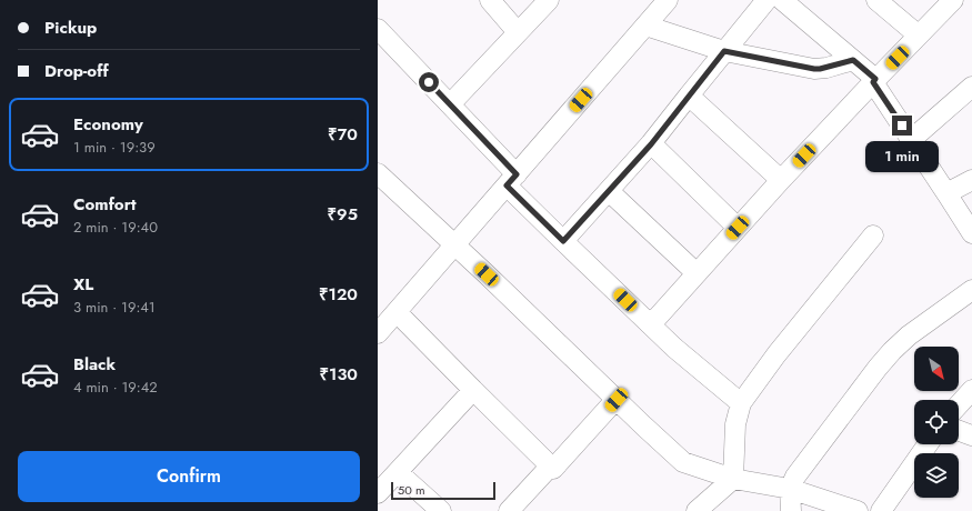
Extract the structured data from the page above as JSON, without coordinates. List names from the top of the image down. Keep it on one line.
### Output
{"scale_bar":"50 m","north":"bottom right","page":{"banner":["Pickup","Drop-off"],"list":[{"name":"Economy","note":"1 min · 19:39","value":"₹70"},{"name":"Comfort","note":"2 min · 19:40","value":"₹95"},{"name":"XL","note":"3 min · 19:41","value":"₹120"},{"name":"Black","note":"4 min · 19:42","value":"₹130"}],"bubble":"1 min","buttons":"Confirm","scale":"50 m"}}
